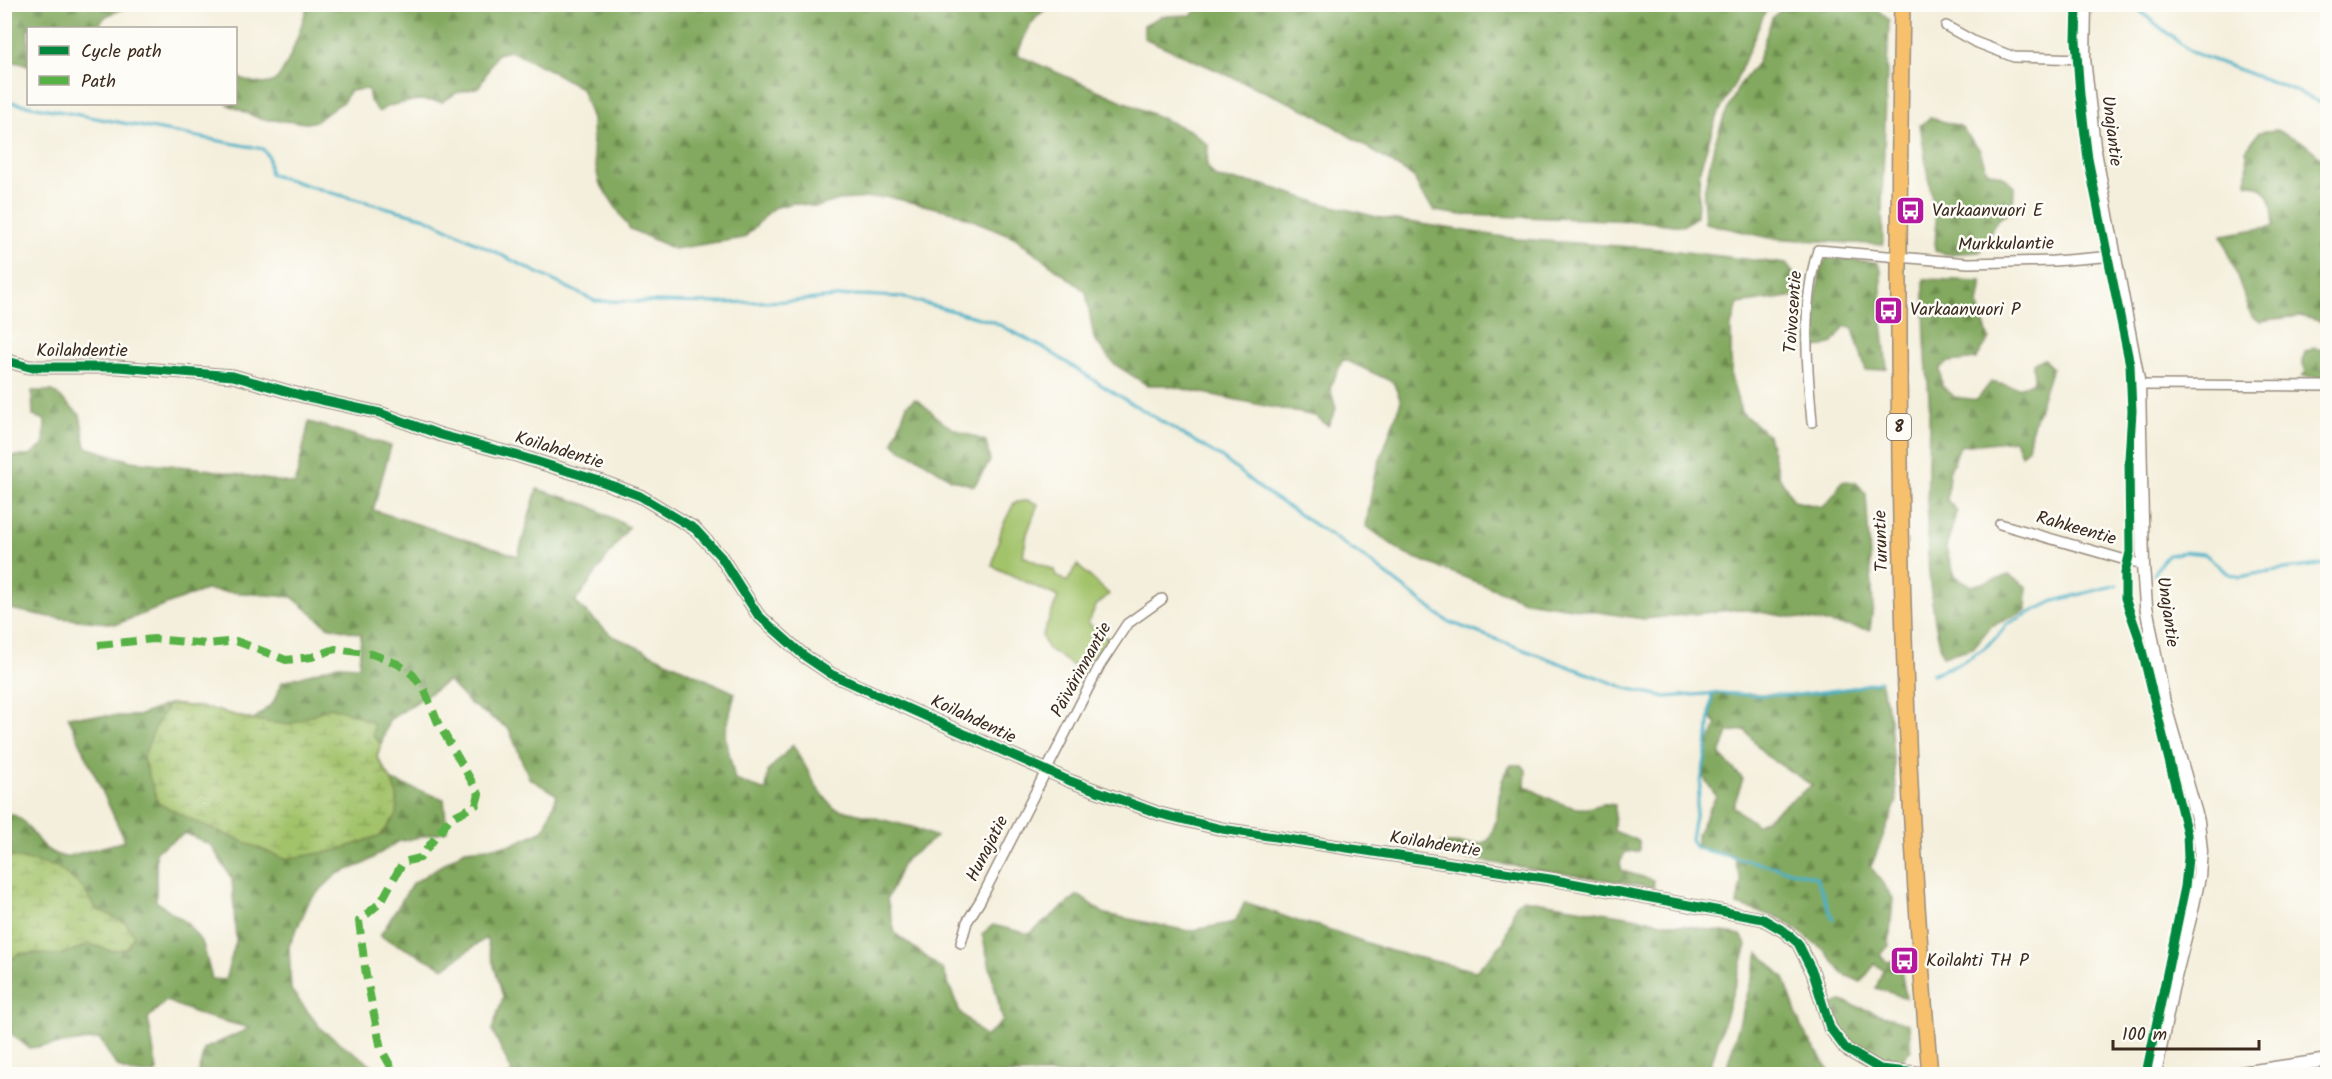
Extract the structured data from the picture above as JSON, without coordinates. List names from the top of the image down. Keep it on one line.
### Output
{"streets":{"highway":["8","Turuntie"],"street":["Unajantie","Murkkulantie","Toivosentie","Koilahdentie","Rahkeentie","Päivärinnantie","Hunajatie"]},"crossings":[["Unajantie","Murkkulantie"],["Unajantie","Rahkeentie"],["Murkkulantie","Toivosentie"],["Murkkulantie","Turuntie"],["Toivosentie","Turuntie"],["Koilahdentie","Turuntie"],["Koilahdentie","Päivärinnantie"],["Koilahdentie","Hunajatie"],["Päivärinnantie","Hunajatie"]],"places":{"bus stop":["Varkaanvuori E","Varkaanvuori P","Koilahti TH P"]},"legend":["Cycle path","Path"],"scale_bar":"100 m"}
